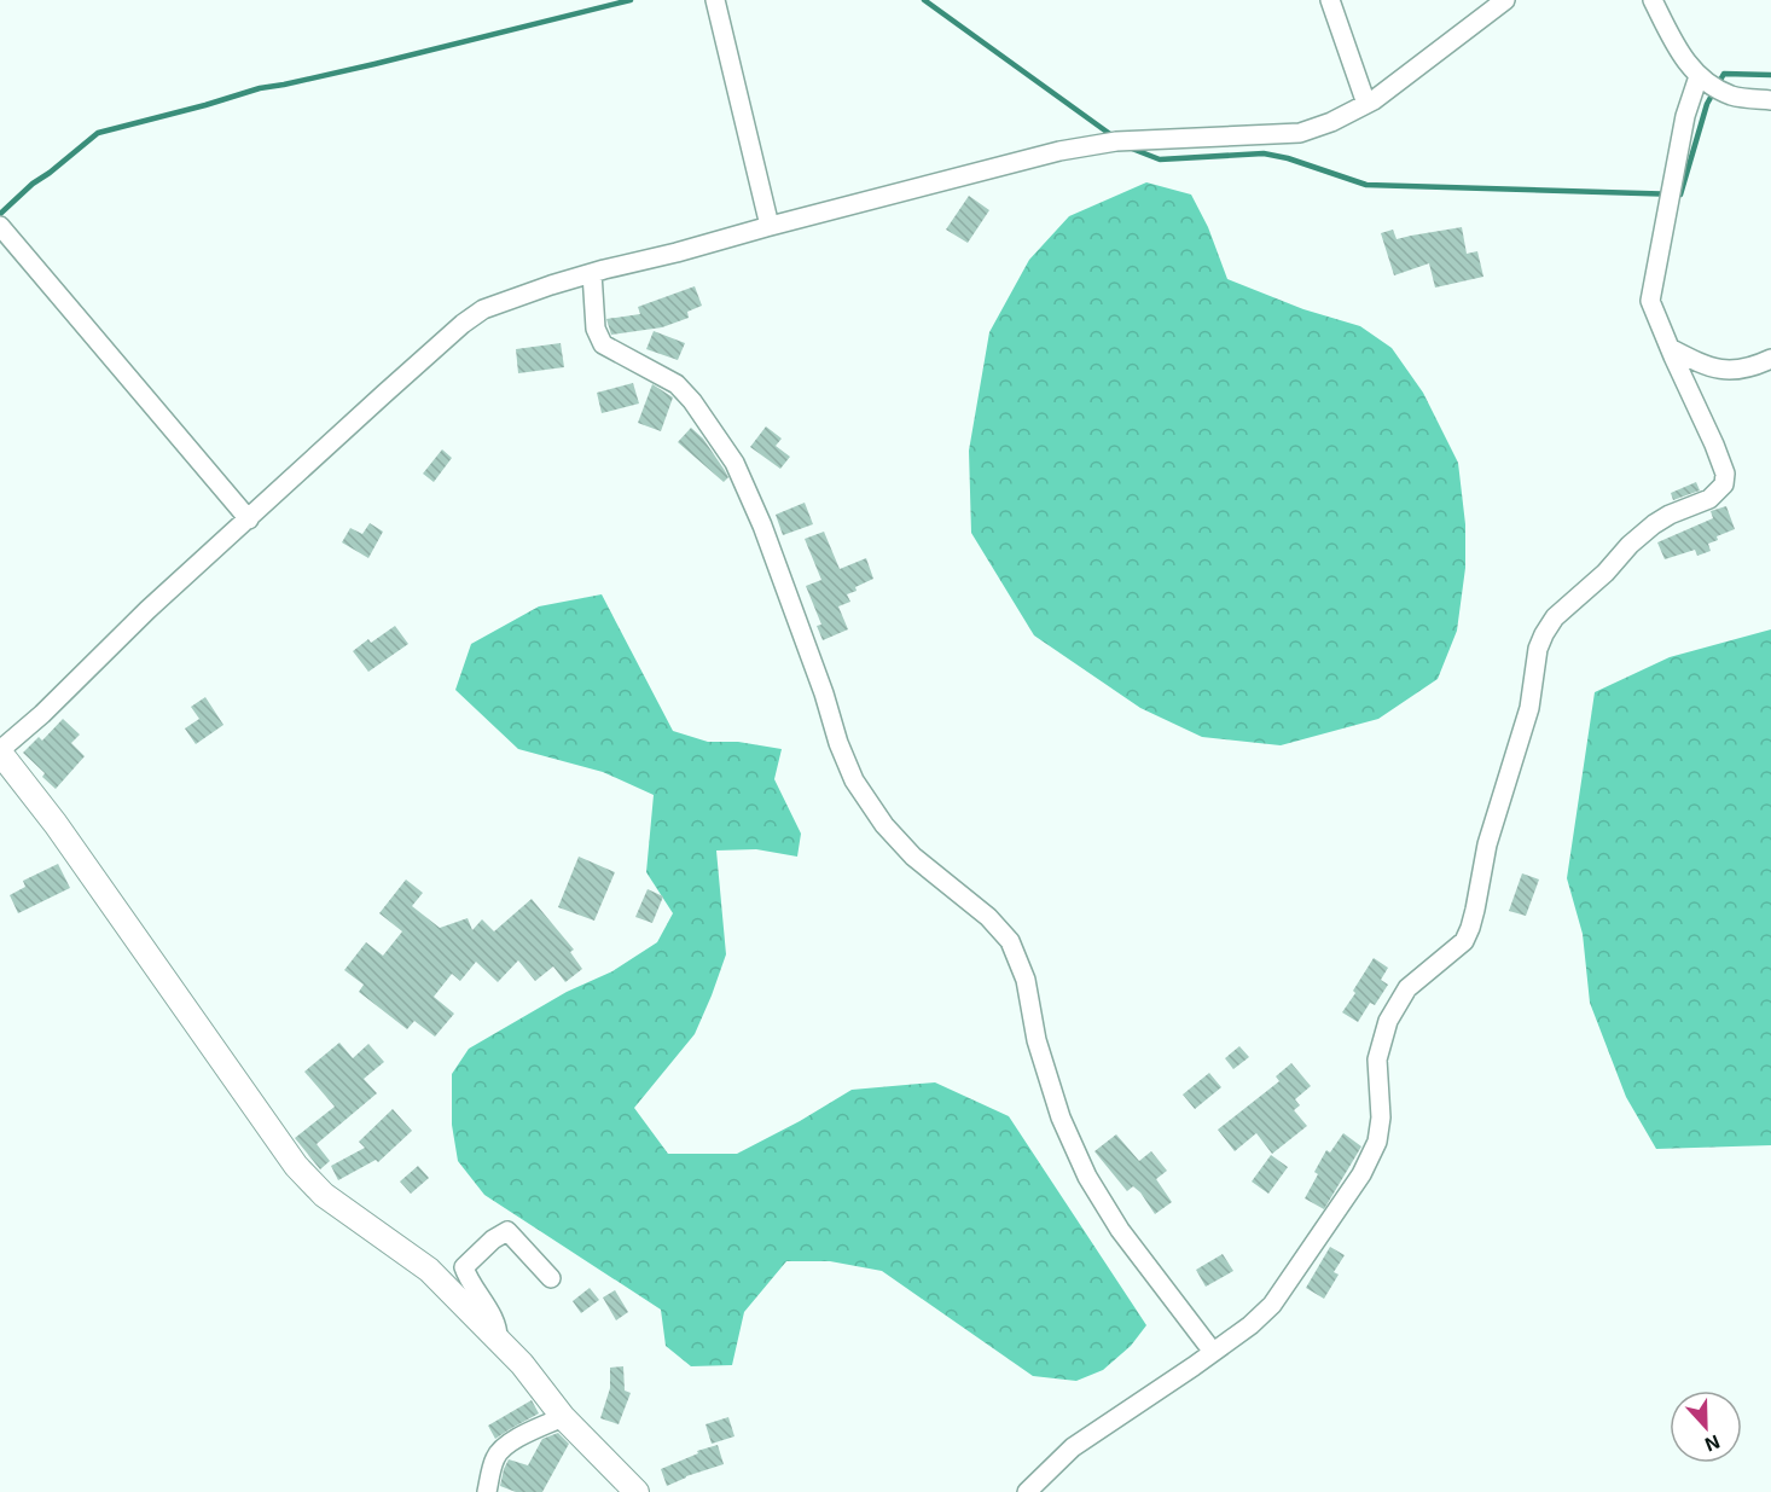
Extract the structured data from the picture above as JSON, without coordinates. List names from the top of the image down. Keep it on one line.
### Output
{"north":"bottom"}
